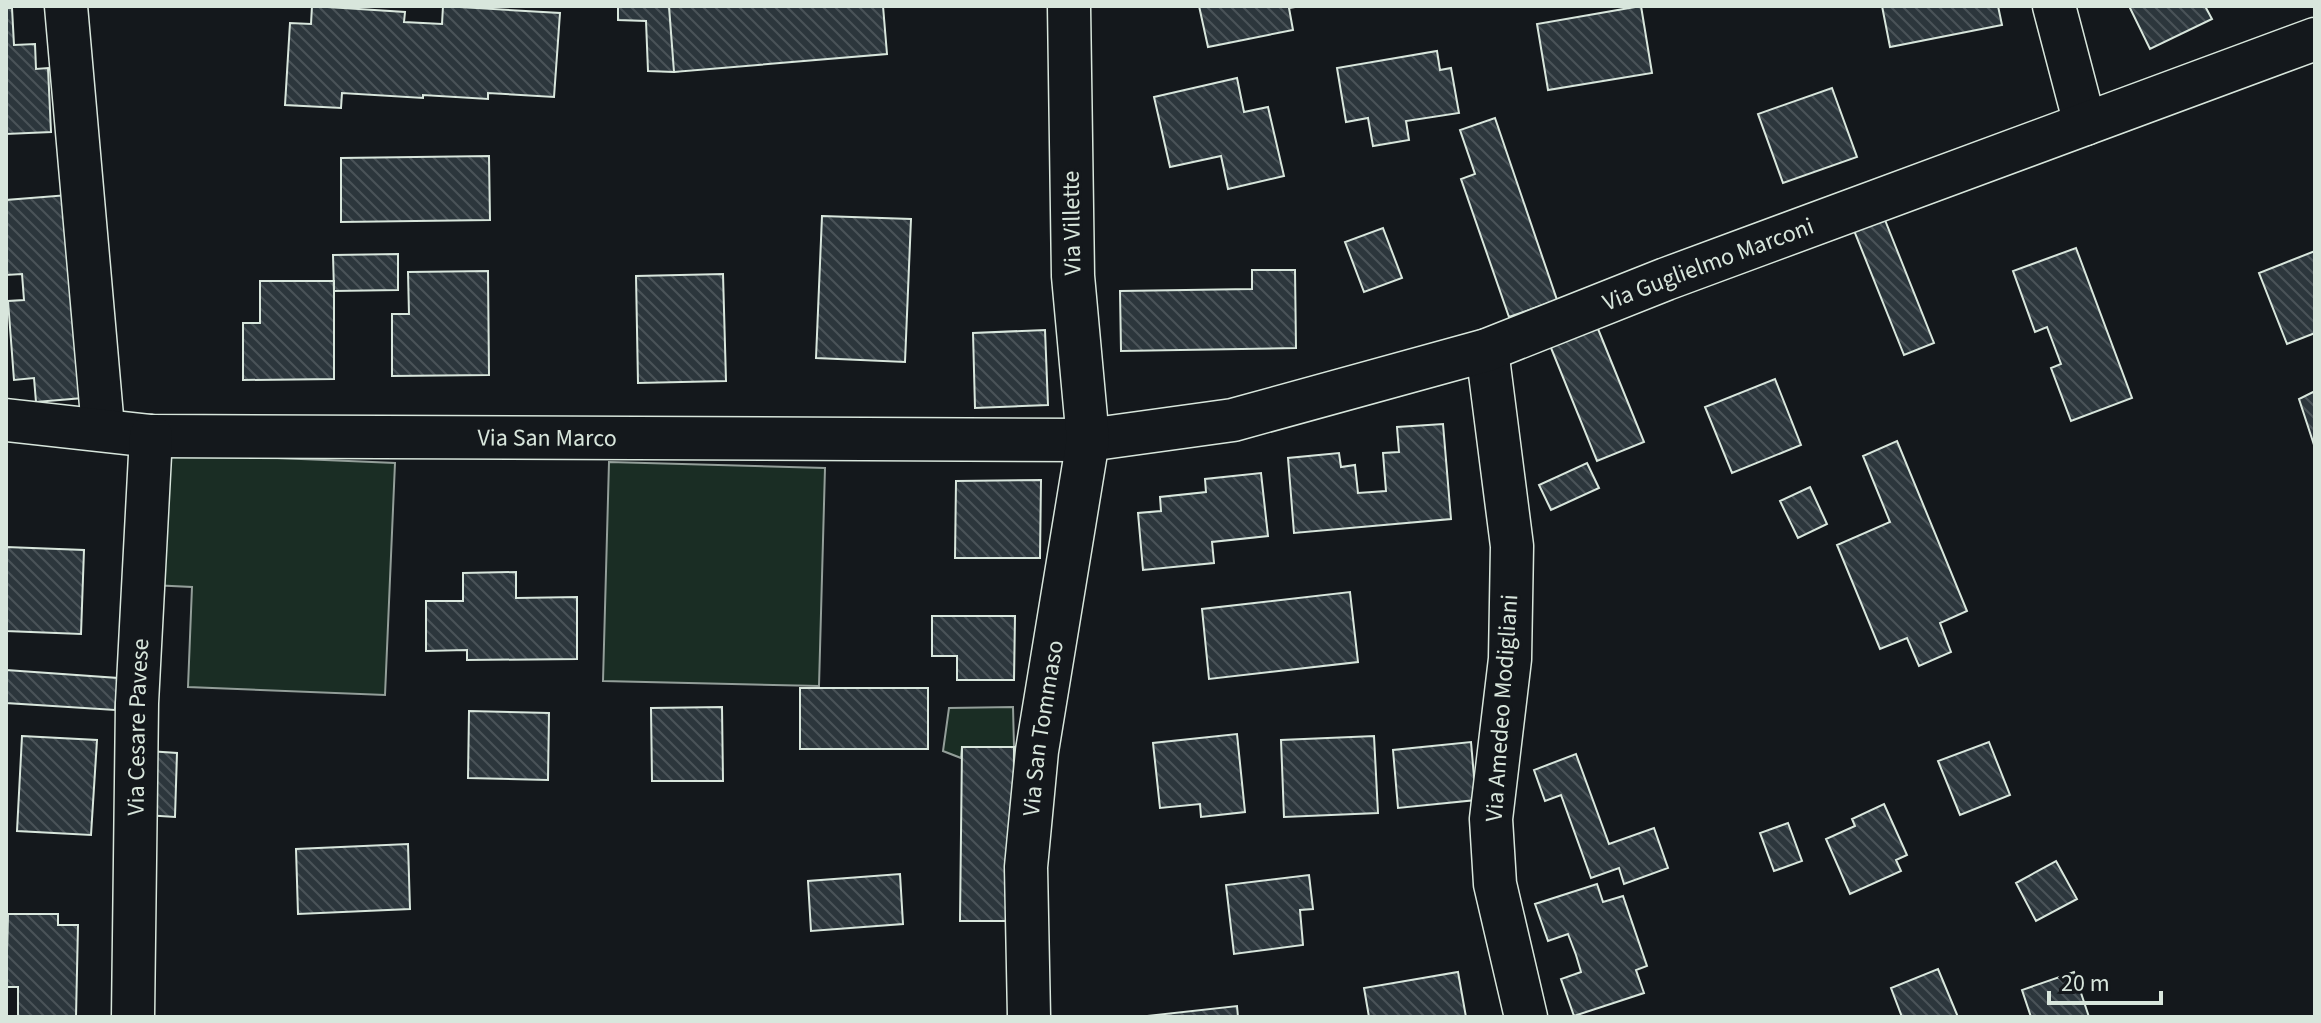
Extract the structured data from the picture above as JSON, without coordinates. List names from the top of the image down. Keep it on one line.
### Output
{"streets":{"street":["Via Villette","Via Guglielmo Marconi","Via San Marco","Via Amedeo Modigliani","Via Cesare Pavese","Via San Tommaso"]},"crossings":[["Via Villette","Via Guglielmo Marconi"],["Via Villette","Via San Marco"],["Via Villette","Via San Tommaso"],["Via Guglielmo Marconi","Via San Marco"],["Via Guglielmo Marconi","Via Amedeo Modigliani"],["Via Guglielmo Marconi","Via San Tommaso"],["Via San Marco","Via Cesare Pavese"],["Via San Marco","Via San Tommaso"]],"scale_bar":"20 m"}
